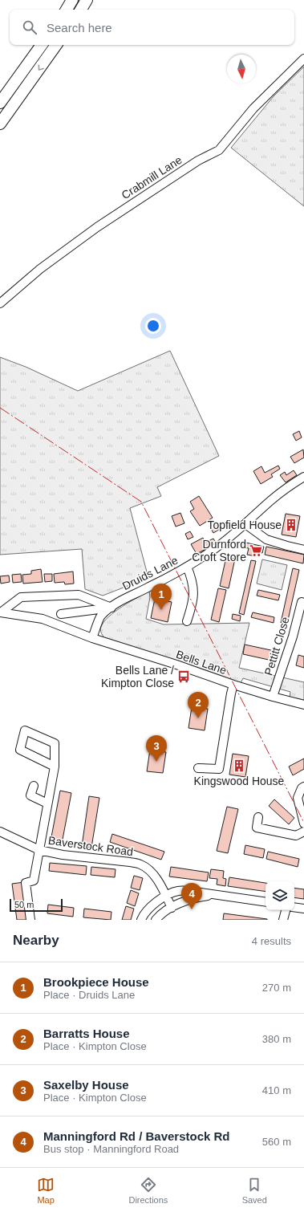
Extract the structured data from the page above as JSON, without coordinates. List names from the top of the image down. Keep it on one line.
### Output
{"streets":{"street":["Crabmill Lane","Druids Lane","Pettitt Close","Bells Lane","Baverstock Road"]},"crossings":[["Druids Lane","Bells Lane"],["Pettitt Close","Bells Lane"]],"places":{"building":["Topfield House","Kingswood House"],"supermarket":["Durnford Croft Store"],"bus stop":["Bells Lane / Kimpton Close"]},"scale_bar":"50 m","north":"bottom","page":{"search":"Search here","pins":["1","2","3","4"],"scale":"50 m","heading":["Nearby","4 results"],"list":[{"mark":"1","name":"Brookpiece House","note":"Place · Druids Lane","value":"270 m"},{"mark":"2","name":"Barratts House","note":"Place · Kimpton Close","value":"380 m"},{"mark":"3","name":"Saxelby House","note":"Place · Kimpton Close","value":"410 m"},{"mark":"4","name":"Manningford Rd / Baverstock Rd","note":"Bus stop · Manningford Road","value":"560 m"}],"nav":["Map","Directions","Saved"]}}
